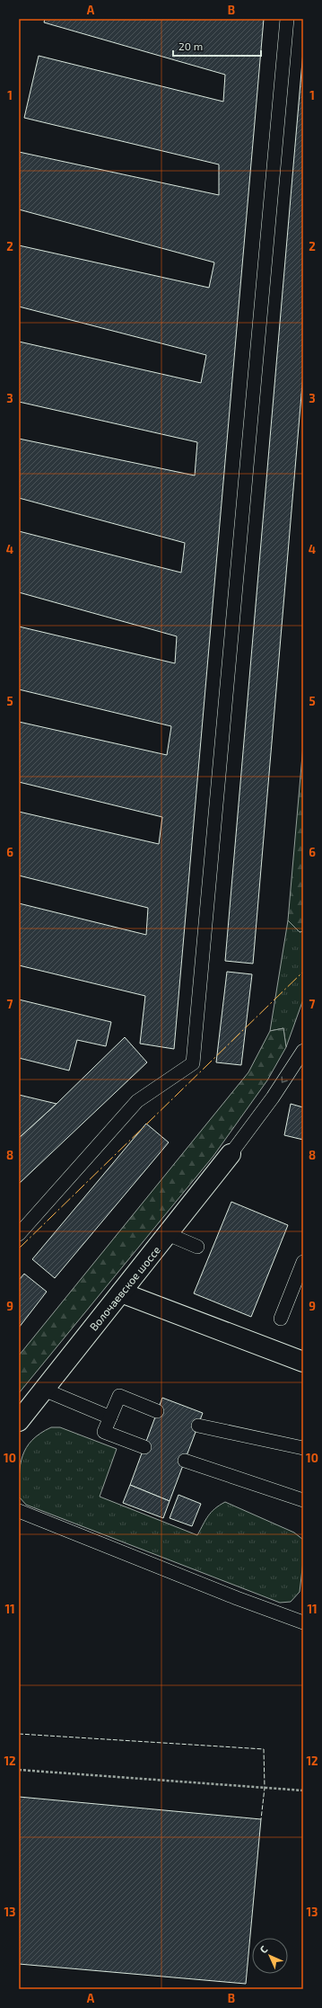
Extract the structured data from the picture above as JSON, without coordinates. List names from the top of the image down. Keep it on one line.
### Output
{"streets":{"street":["Волочаевское шоссе"]},"scale_bar":"20 m","north":"top left","grid":{"columns":["A","B"],"rows":["1","2","3","4","5","6","7","8","9","10","11","12","13"]}}
